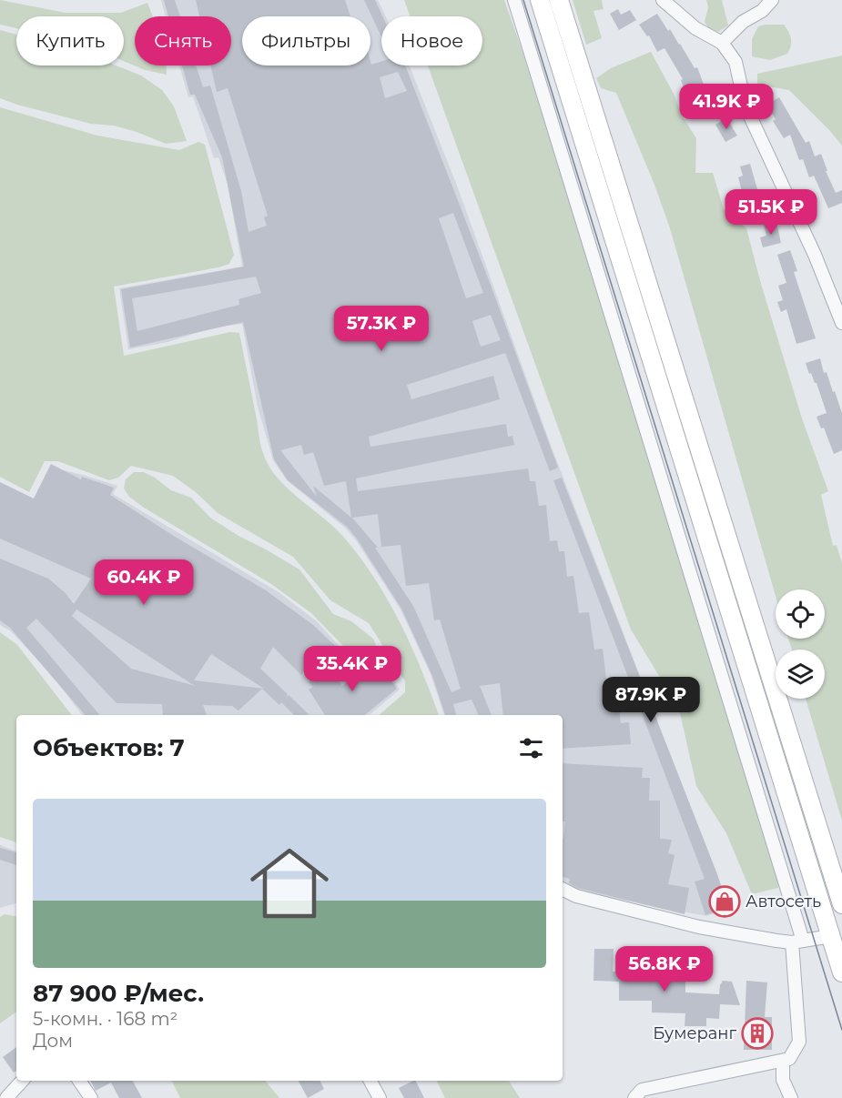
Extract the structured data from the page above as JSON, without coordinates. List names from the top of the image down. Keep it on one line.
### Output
{"places":{"shop":["Автосеть"],"building":["Бумеранг"]},"page":{"chip":["Купить","Снять","Фильтры","Новое"],"price":["41.9K ₽","51.5K ₽","57.3K ₽","60.4K ₽","35.4K ₽","87.9K ₽","56.8K ₽"],"heading":"Объектов: 7","list":[{"name":"87 900 ₽/мес.","note":"5-комн. · 168 m² · Дом"}]}}
